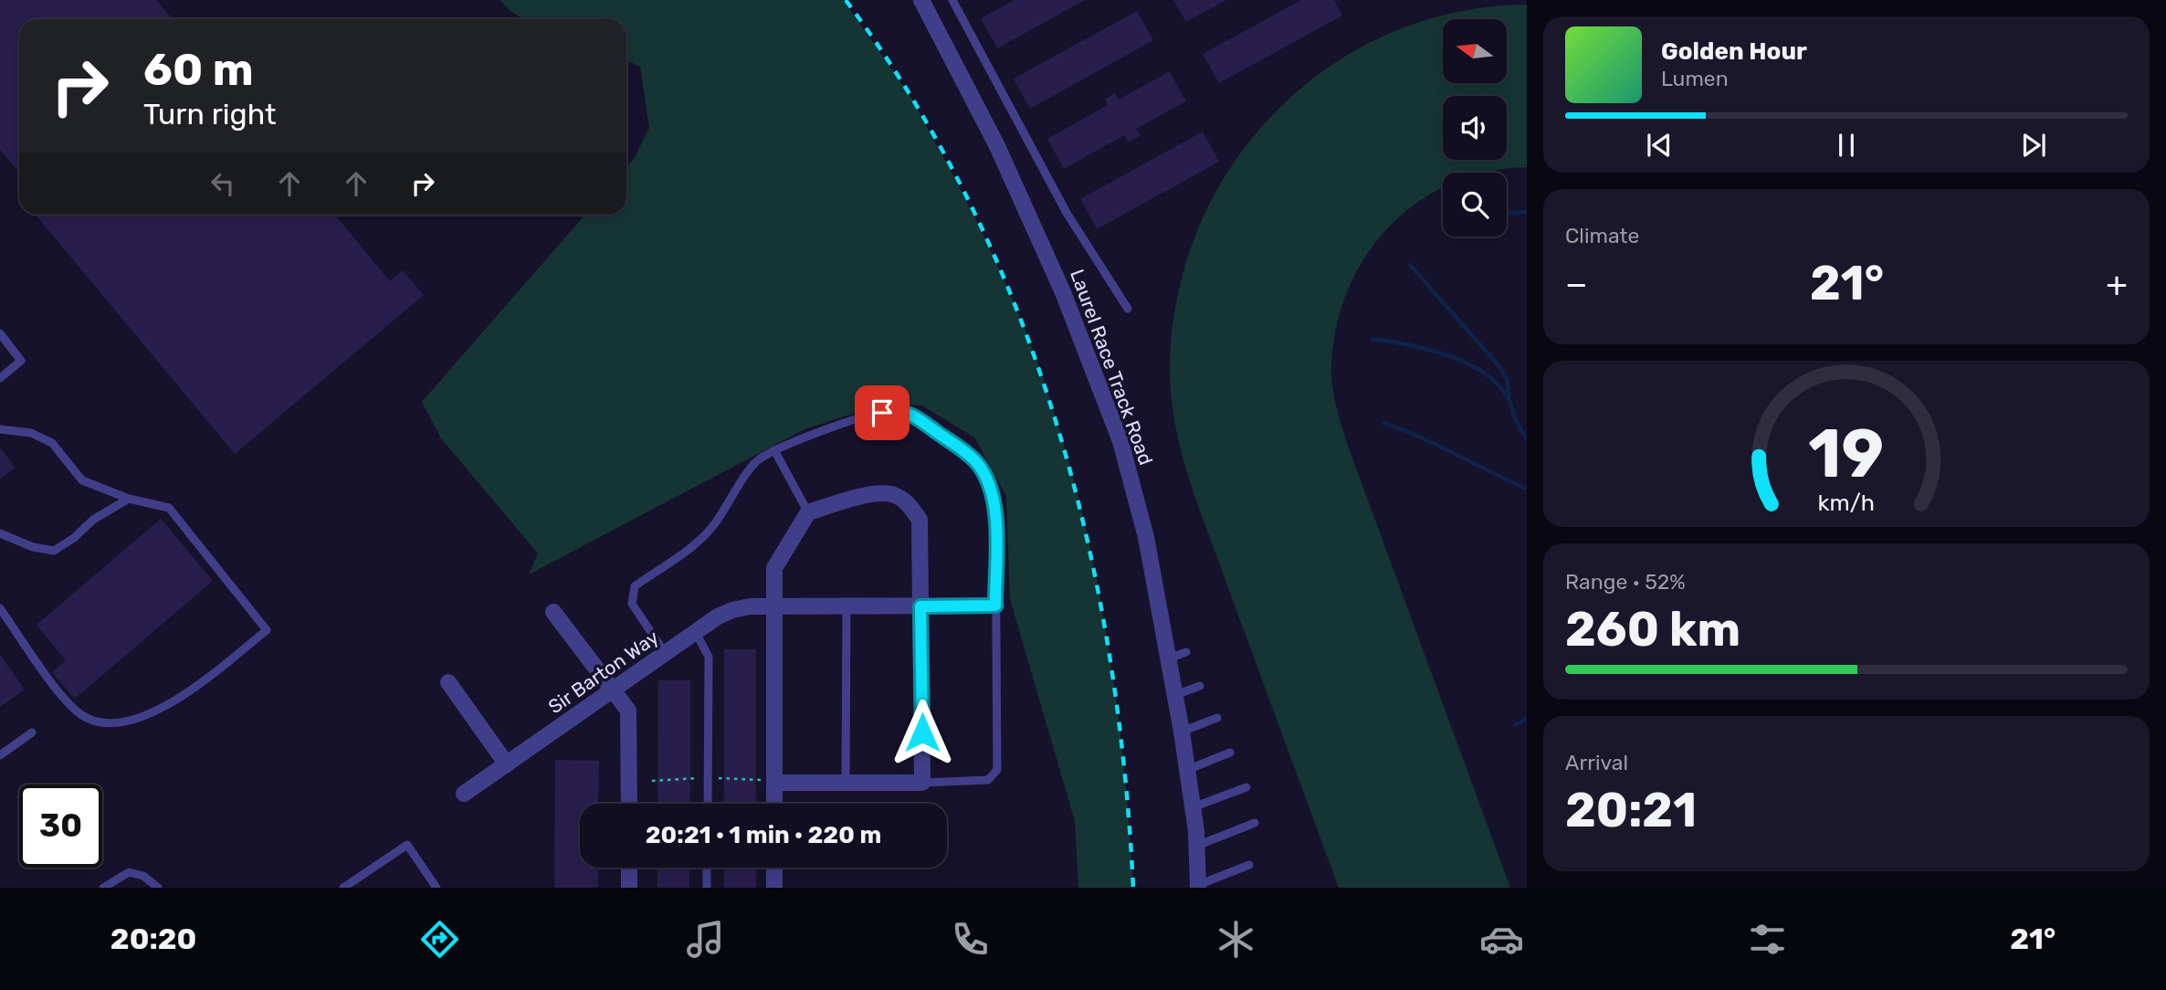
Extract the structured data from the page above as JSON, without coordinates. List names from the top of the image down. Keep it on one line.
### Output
{"streets":{"street":["Laurel Race Track Road","Sir Barton Way"]},"north":"left","page":{"turn":["60 m","Turn right"],"song":["Golden Hour","Lumen"],"tile":["Climate",["Range · 52%","260 km"],["Arrival","20:21"]],"heat":["−","21°","+"],"limit":"30","trip":"20:21 · 1 min · 220 m","tabs":["20:20","21°"],"gauge":["19","km/h"]}}
